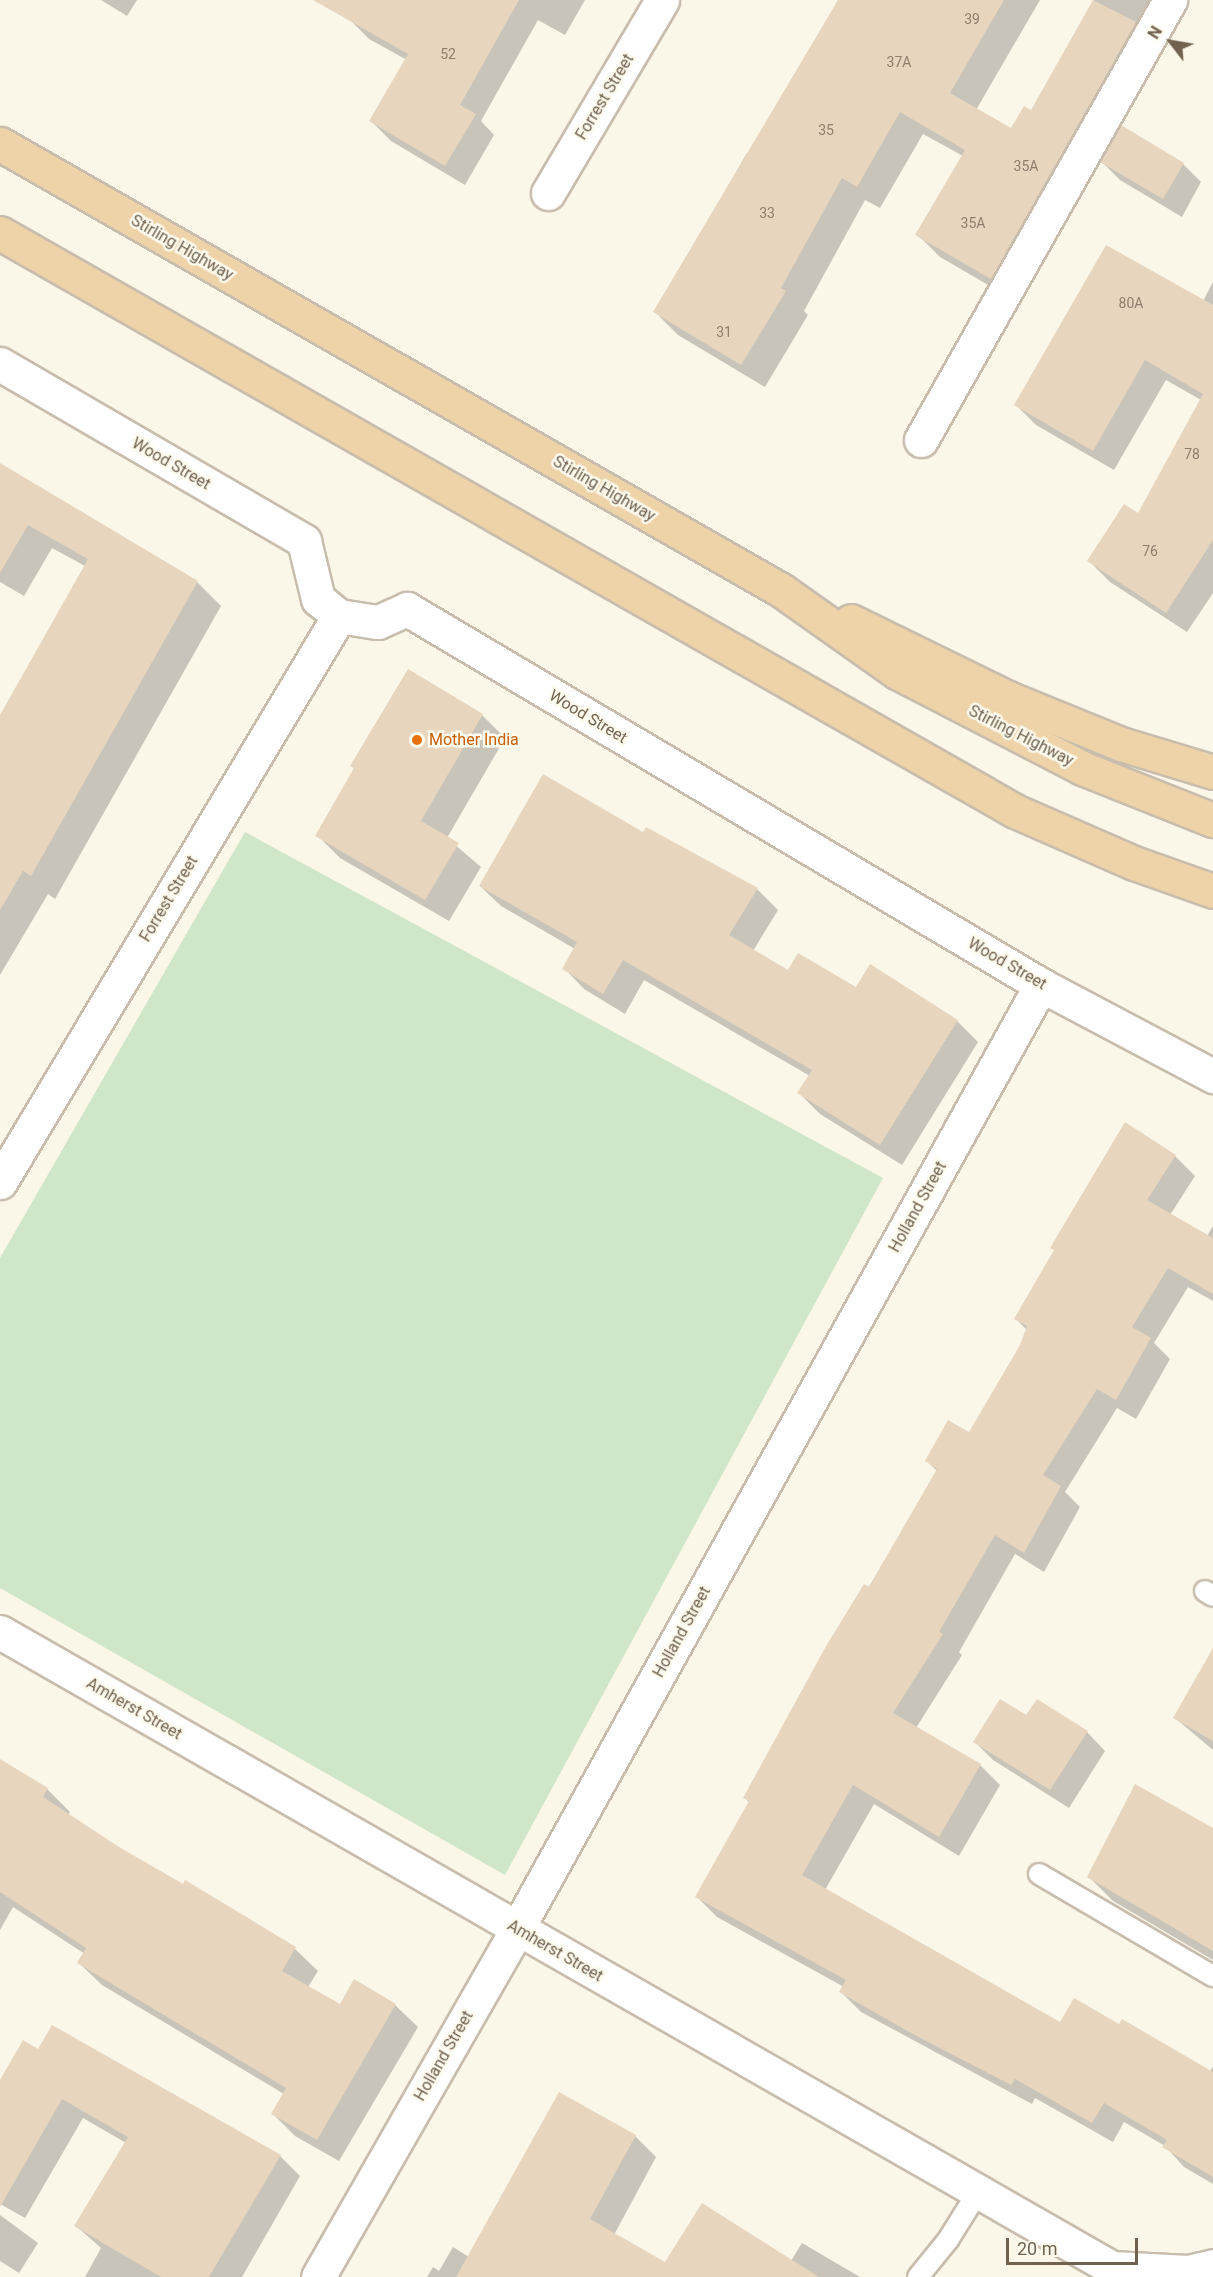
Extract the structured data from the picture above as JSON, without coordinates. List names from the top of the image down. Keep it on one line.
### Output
{"streets":{"highway":["Stirling Highway"],"street":["Forrest Street","Wood Street","Holland Street","Amherst Street"]},"crossings":[["Forrest Street","Wood Street"],["Wood Street","Holland Street"],["Holland Street","Amherst Street"]],"places":["Mother India"],"house_numbers":["39","52","37A","35","35A","33","35A","80A","31","78","76"],"scale_bar":"20 m","north":"top left"}
